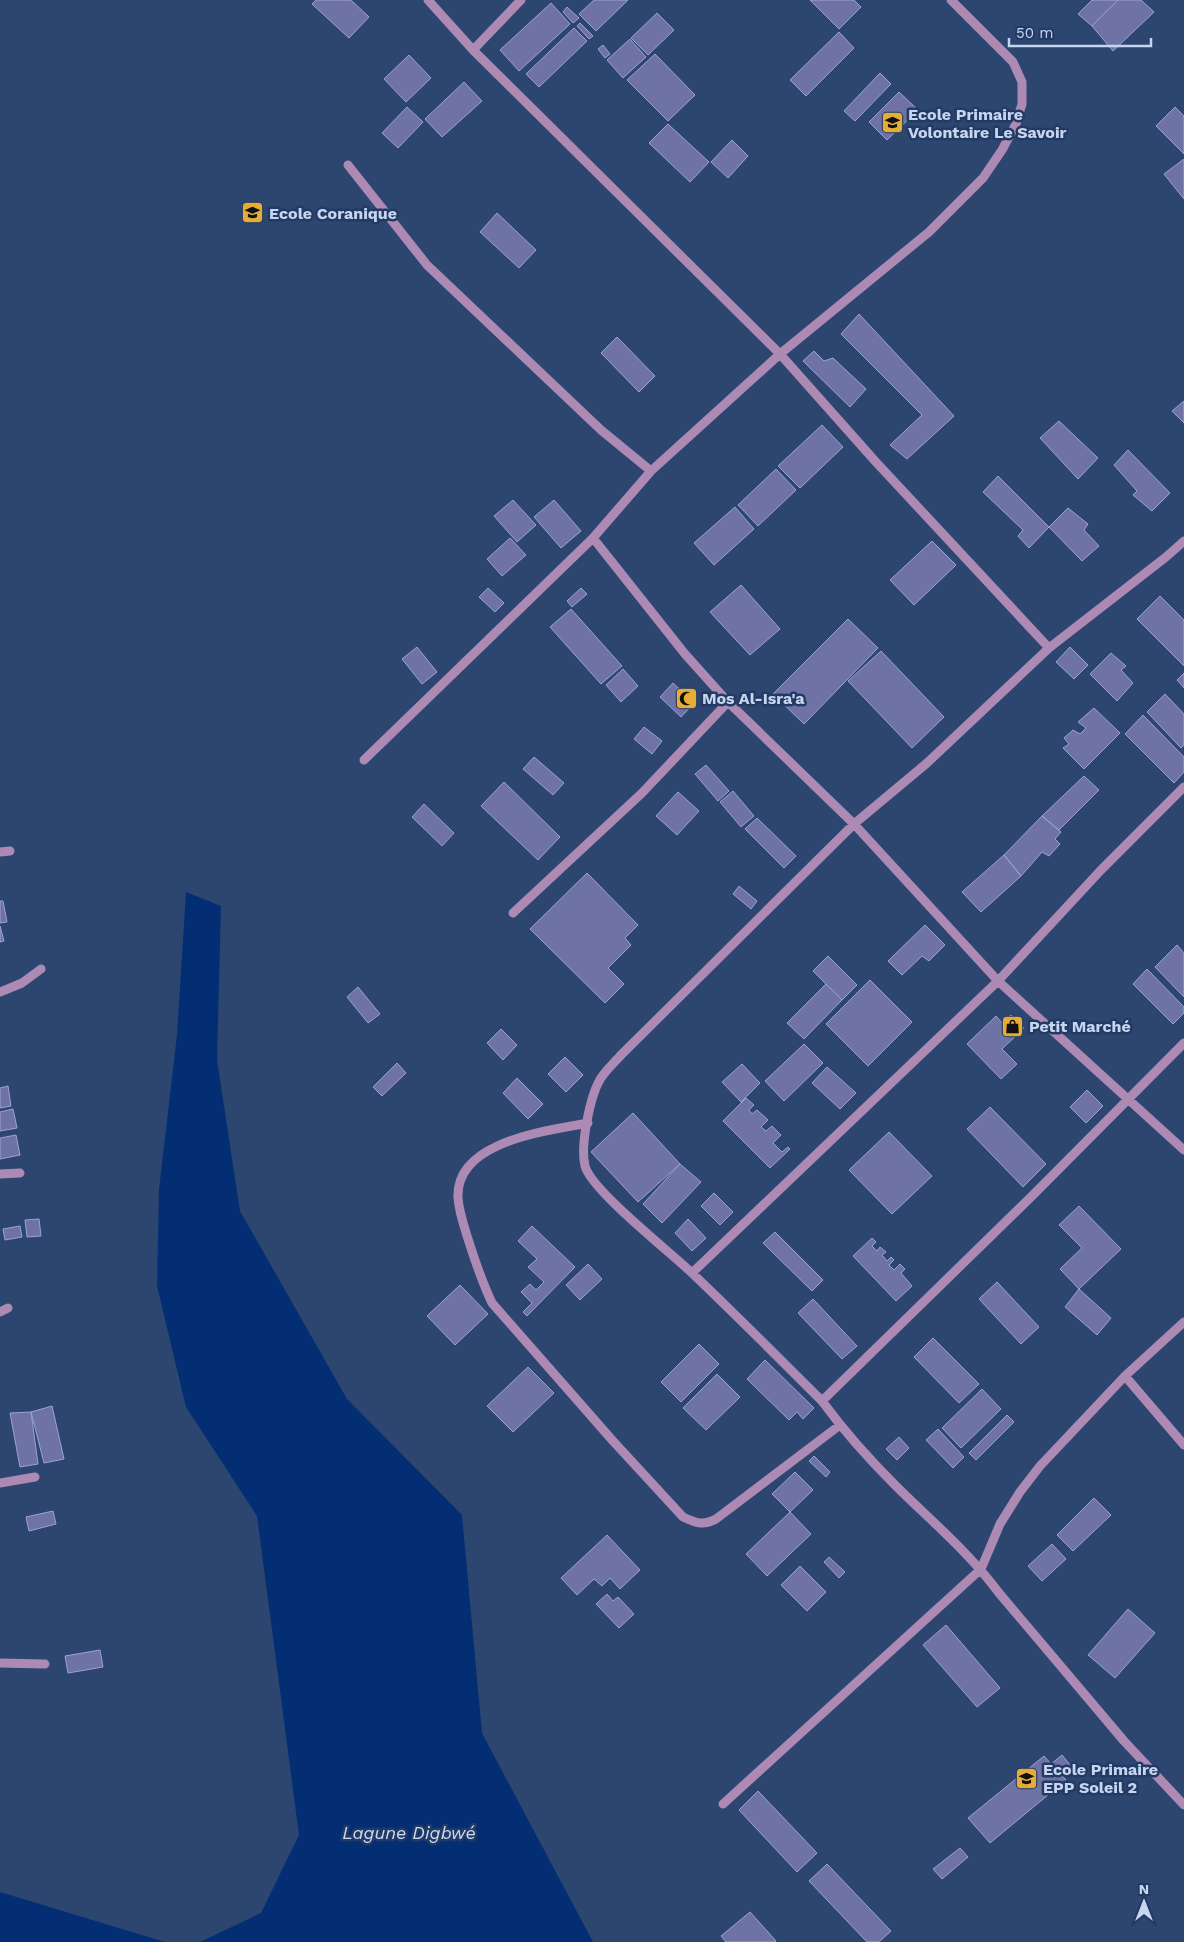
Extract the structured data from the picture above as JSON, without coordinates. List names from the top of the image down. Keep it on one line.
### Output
{"water":["Lagune Digbwé"],"places":{"school or university":["Ecole Primaire Volontaire Le Savoir","Ecole Coranique","Ecole Primaire EPP Soleil 2"],"mosque":["Mos Al-Isra'a"],"shop":["Petit Marché"]},"scale_bar":"50 m","north":"top"}
